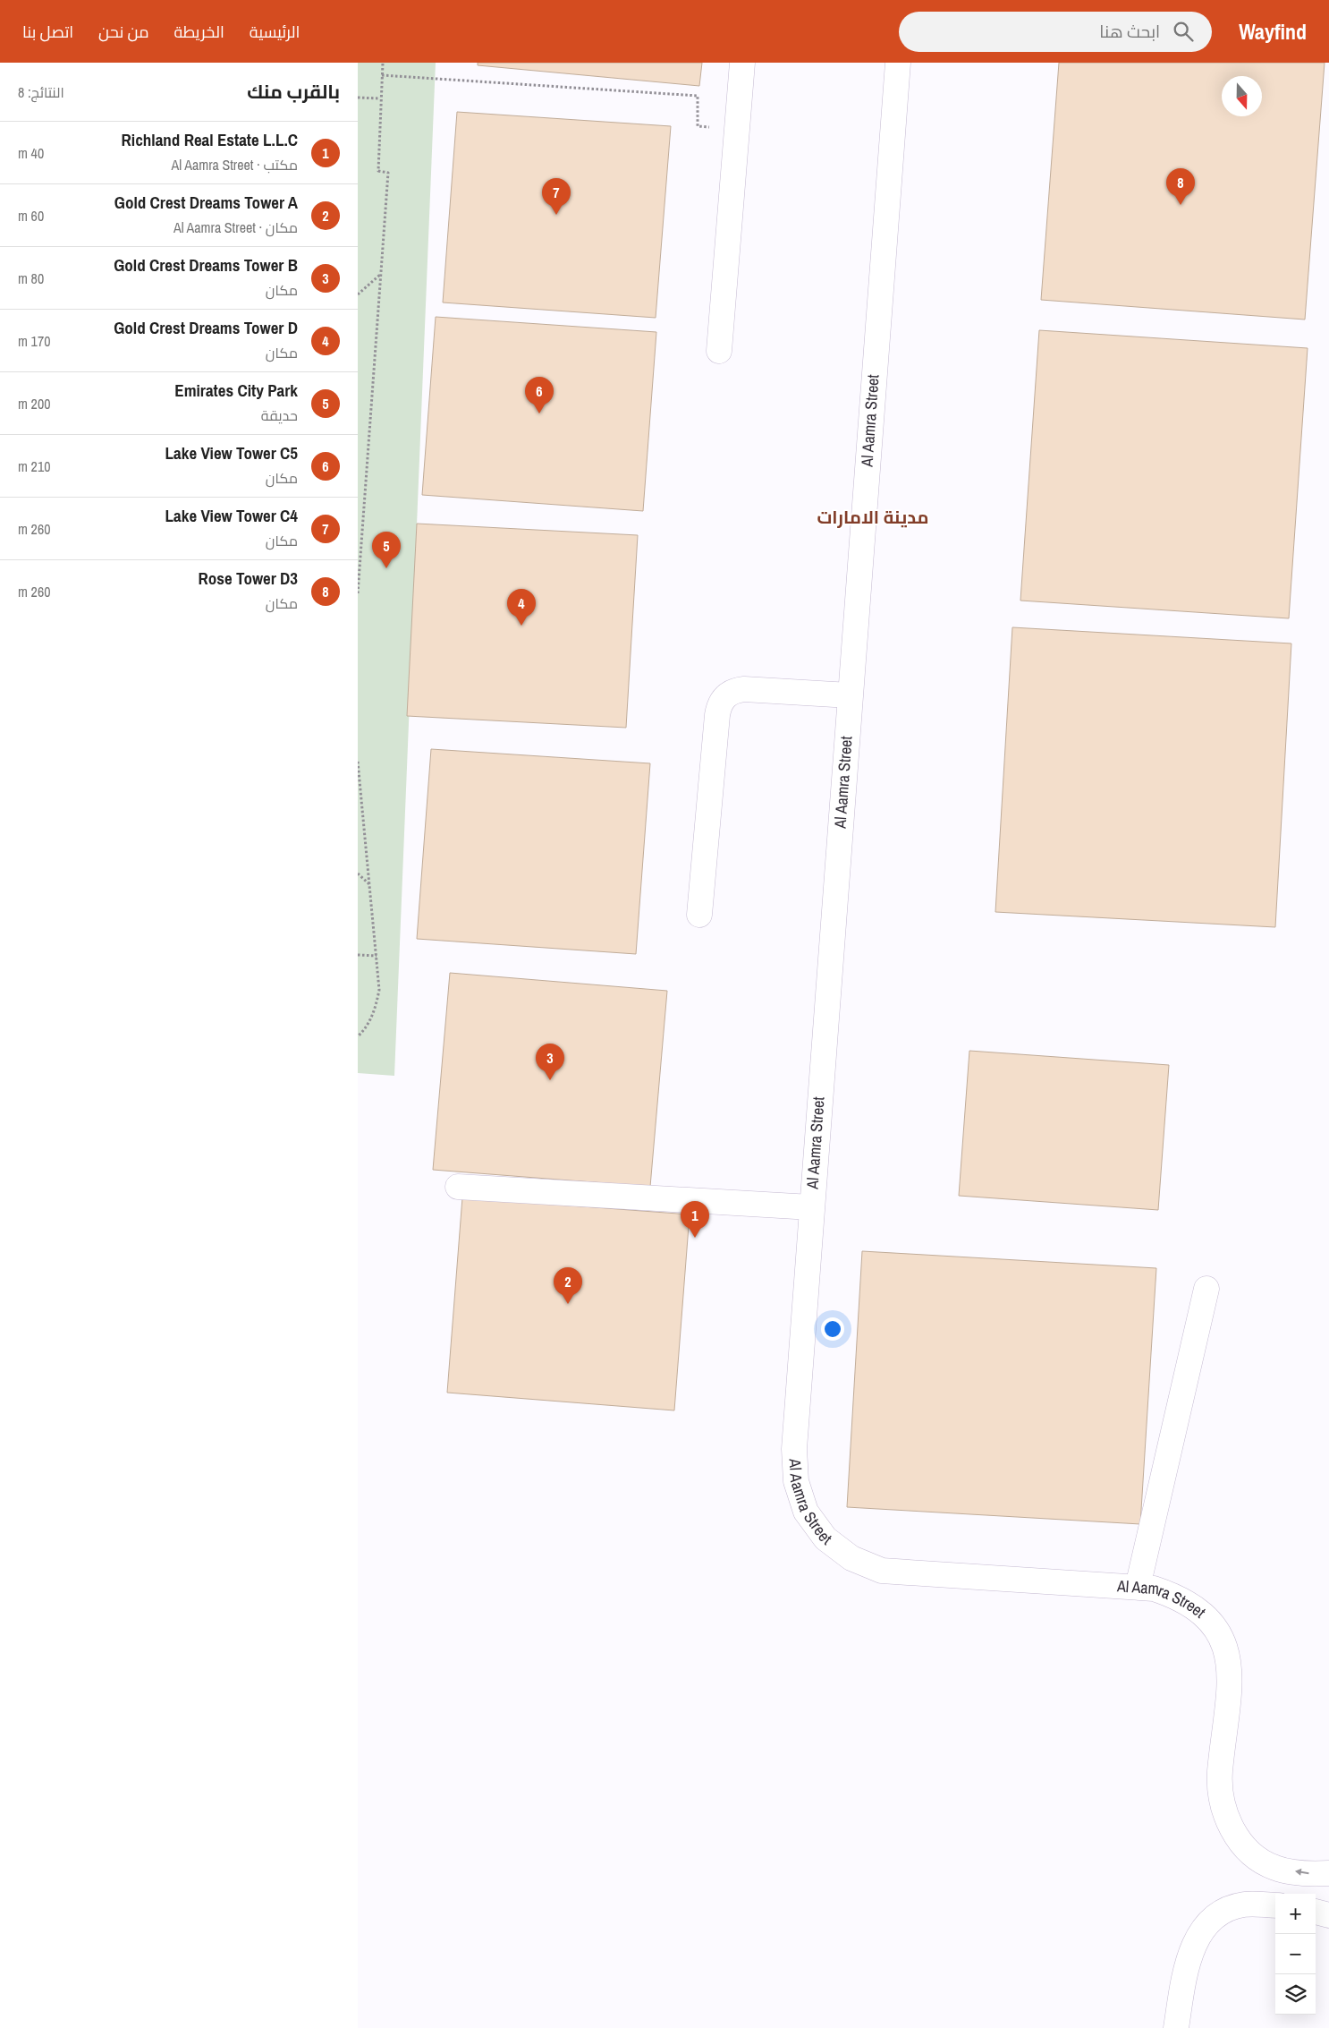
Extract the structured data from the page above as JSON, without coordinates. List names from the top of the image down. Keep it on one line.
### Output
{"streets":{"street":["Al Aamra Street"]},"districts":["مدينة الامارات"],"north":"bottom","page":{"header":"Wayfind","search":"ابحث هنا","nav":["الرئيسية","الخريطة","من نحن","اتصل بنا"],"heading":["بالقرب منك","النتائج: 8"],"list":[{"mark":"1","name":"Richland Real Estate L.L.C","note":"مكتب · Al Aamra Street","value":"40 m"},{"mark":"2","name":"Gold Crest Dreams Tower A","note":"مكان · Al Aamra Street","value":"60 m"},{"mark":"3","name":"Gold Crest Dreams Tower B","note":"مكان","value":"80 m"},{"mark":"4","name":"Gold Crest Dreams Tower D","note":"مكان","value":"170 m"},{"mark":"5","name":"Emirates City Park","note":"حديقة","value":"200 m"},{"mark":"6","name":"Lake View Tower C5","note":"مكان","value":"210 m"},{"mark":"7","name":"Lake View Tower C4","note":"مكان","value":"260 m"},{"mark":"8","name":"Rose Tower D3","note":"مكان","value":"260 m"}],"pins":["8","7","6","5","4","3","1","2"],"map_buttons":["+","−"]}}
